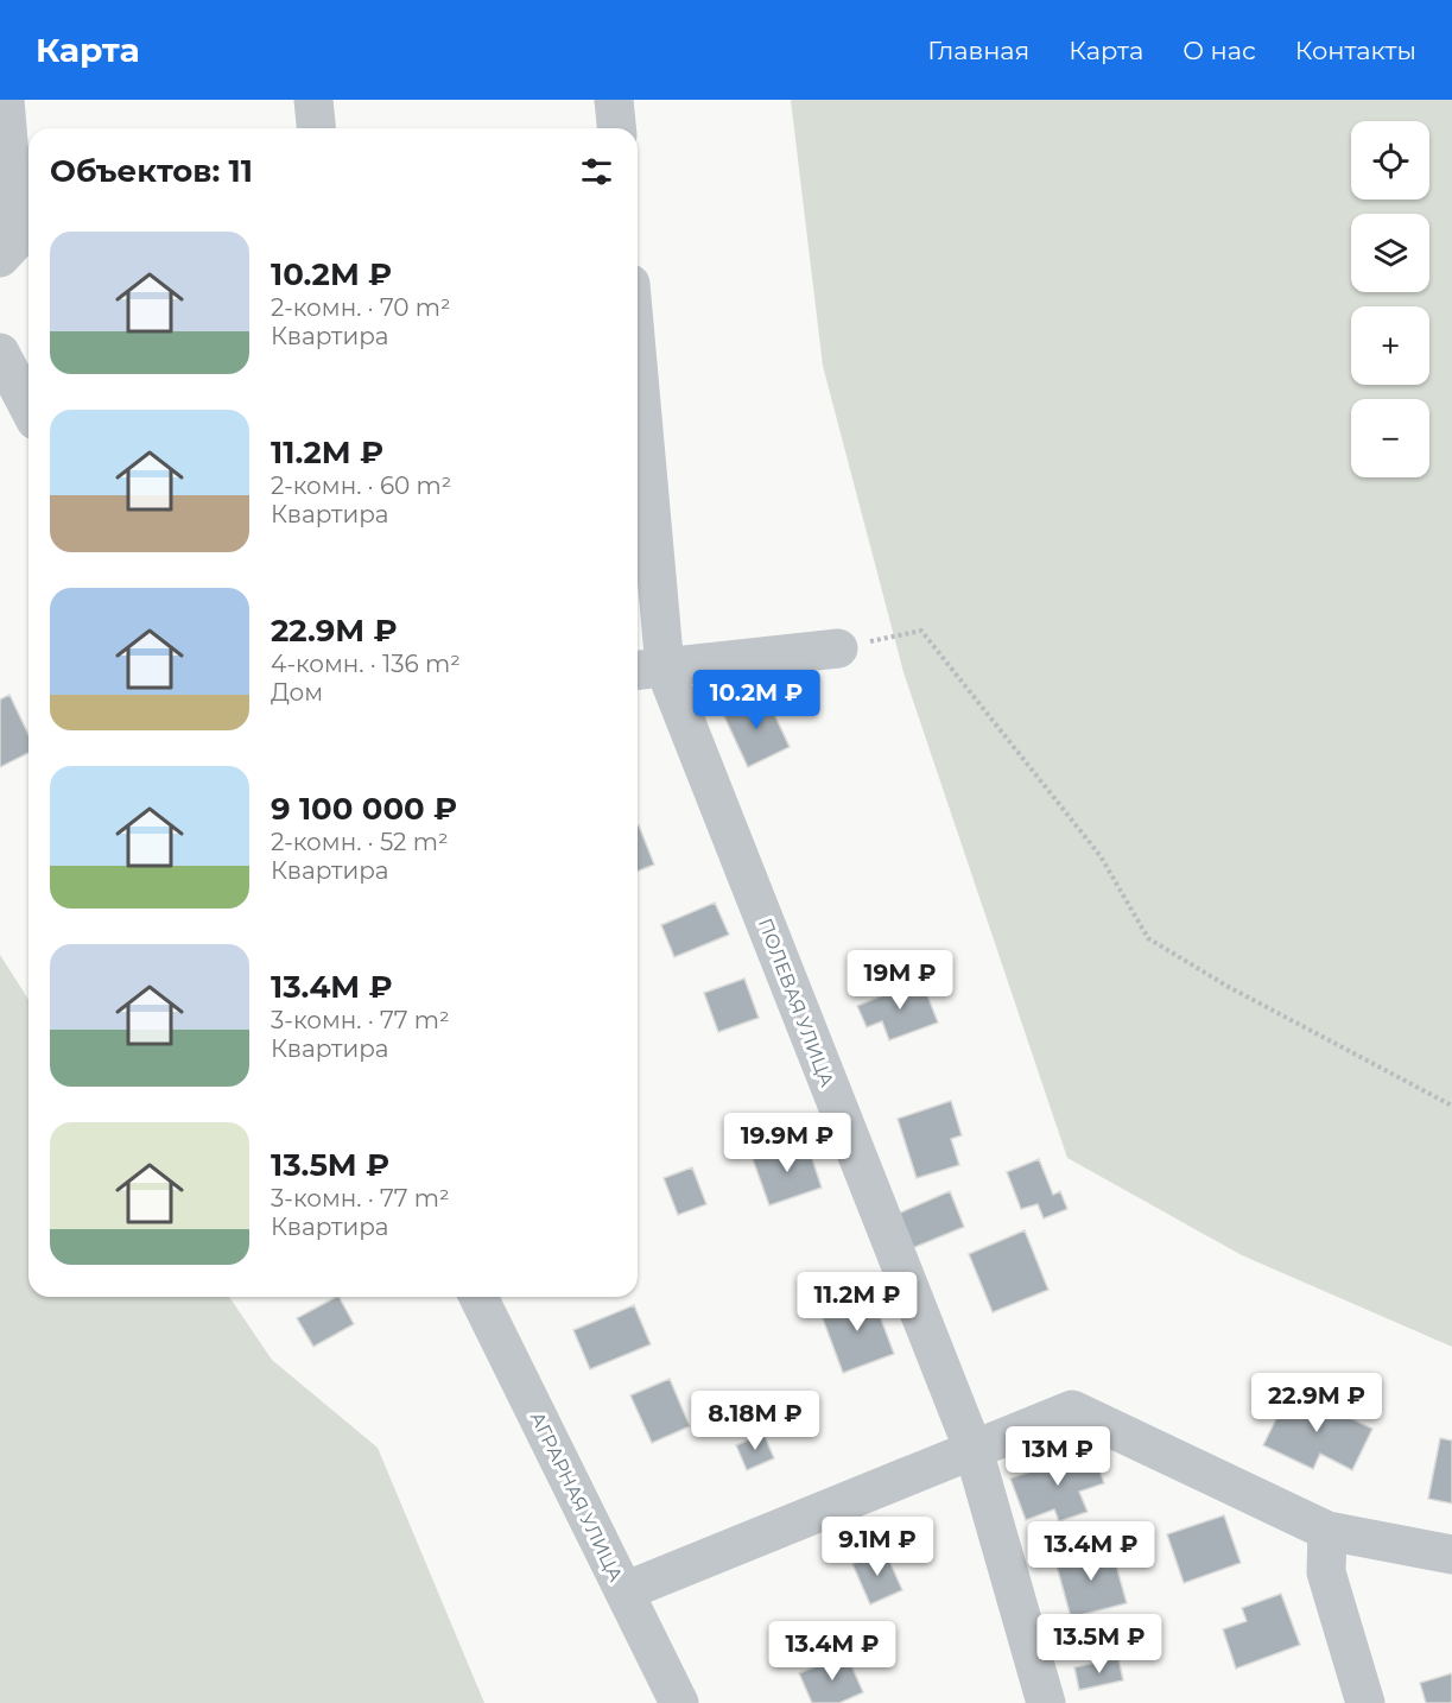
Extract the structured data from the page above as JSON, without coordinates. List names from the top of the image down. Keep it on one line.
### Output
{"streets":{"lane":["ПОЛЕВАЯ УЛИЦА","АГРАРНАЯ УЛИЦА"]},"page":{"header":"Карта","nav":["Главная","Карта","О нас","Контакты"],"map_buttons":["+","−"],"heading":"Объектов: 11","list":[{"name":"10.2M ₽","note":"2-комн. · 70 m² · Квартира"},{"name":"11.2M ₽","note":"2-комн. · 60 m² · Квартира"},{"name":"22.9M ₽","note":"4-комн. · 136 m² · Дом"},{"name":"9 100 000 ₽","note":"2-комн. · 52 m² · Квартира"},{"name":"13.4M ₽","note":"3-комн. · 77 m² · Квартира"},{"name":"13.5M ₽","note":"3-комн. · 77 m² · Квартира"}],"price":["10.2M ₽","19M ₽","19.9M ₽","11.2M ₽","22.9M ₽","8.18M ₽","13M ₽","9.1M ₽","13.4M ₽","13.5M ₽","13.4M ₽"]}}
